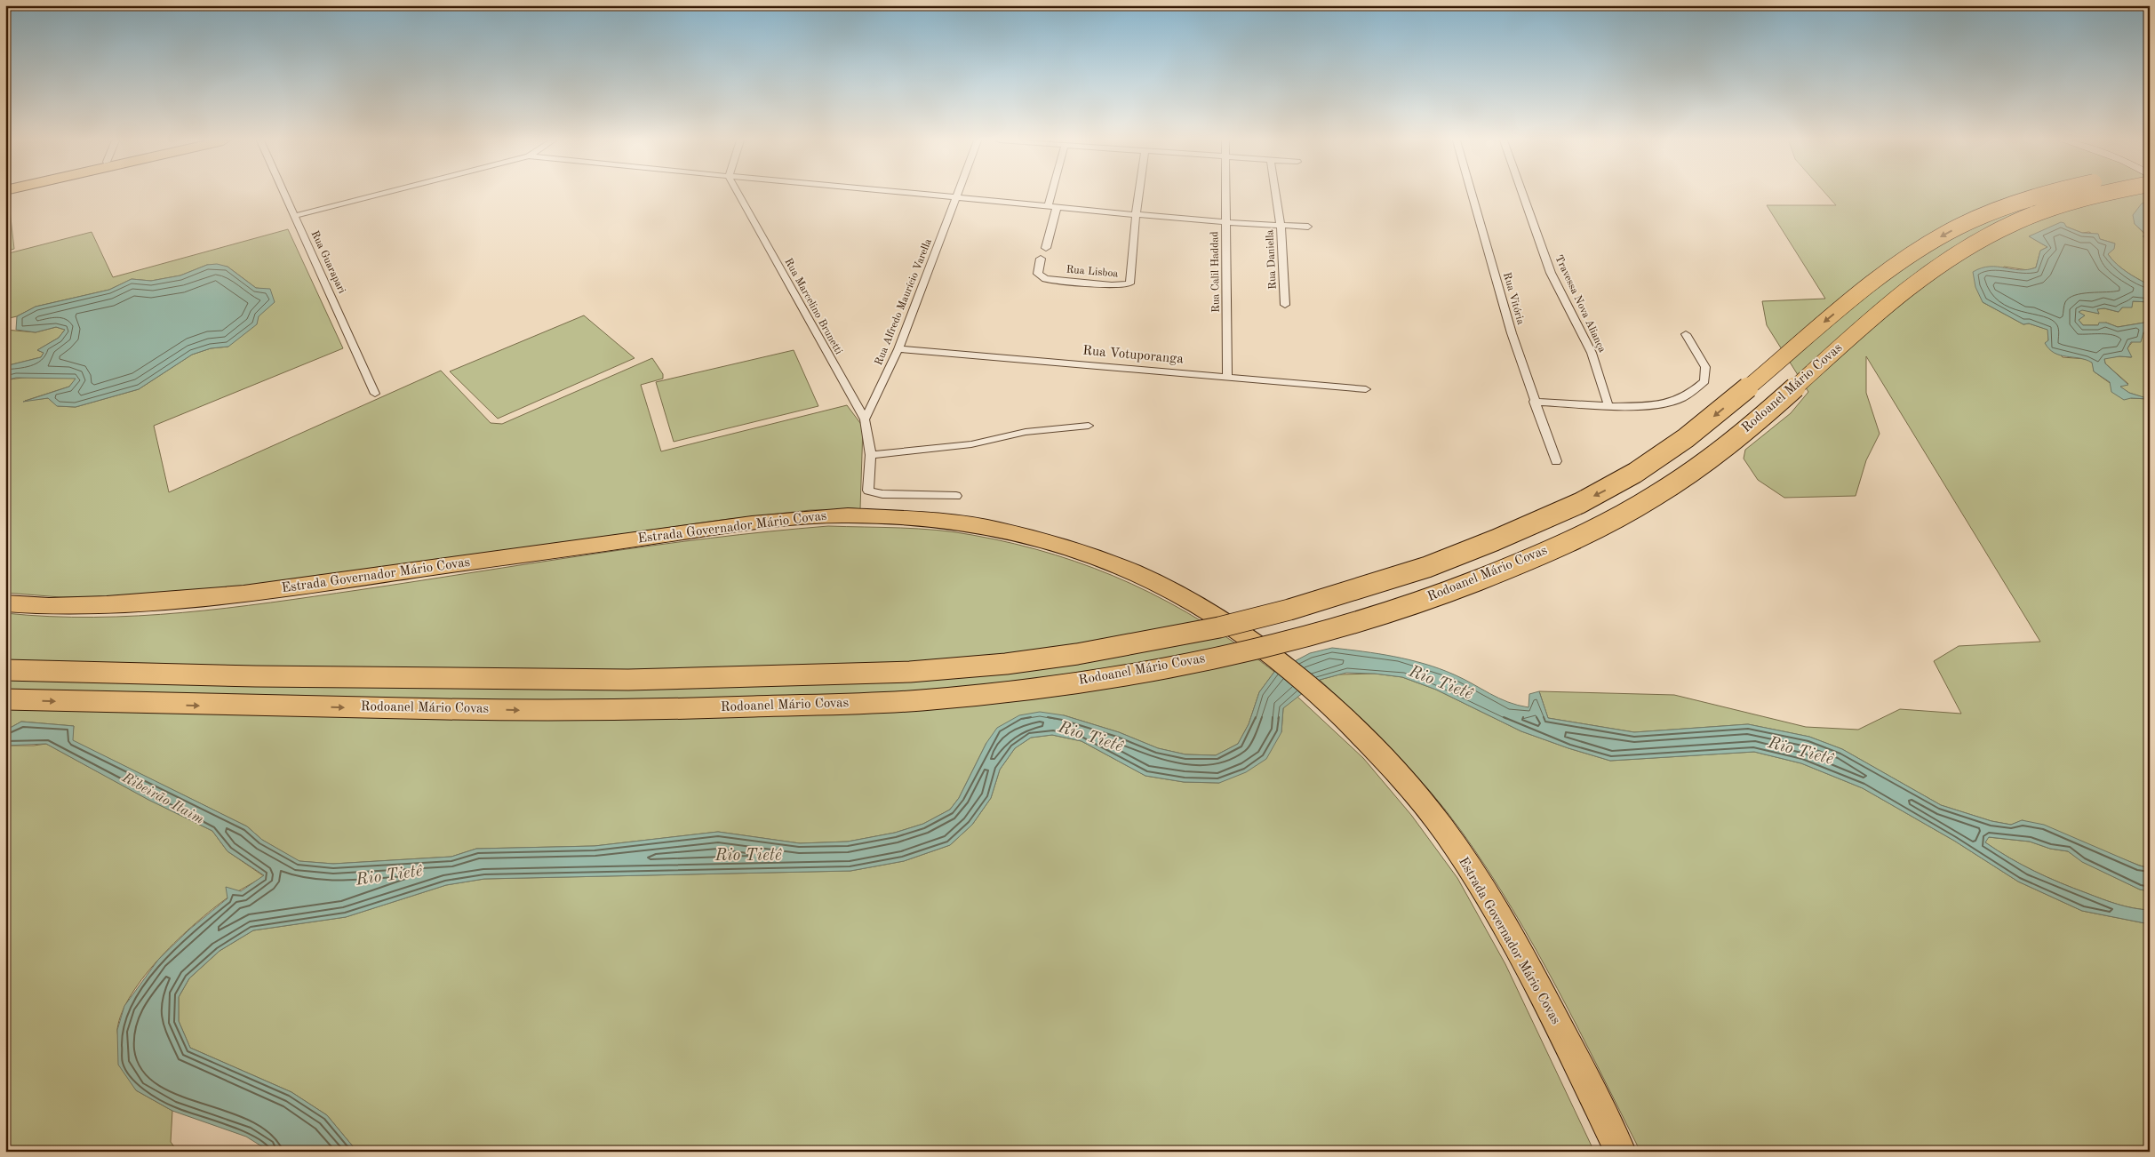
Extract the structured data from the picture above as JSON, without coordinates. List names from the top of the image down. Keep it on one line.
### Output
{"streets":{"highway":["Rodoanel Mário Covas","Estrada Governador Mário Covas"],"street":["Rua Daniella","Rua Guarapari","Rua Lisboa","Rua Calil Haddad","Rua Vitória","Rua Alfredo Maurício Varella","Travessa Nova Aliança","Rua Marcelino Brunetti","Rua Votuporanga"]},"crossings":[["Rua Calil Haddad","Rua Votuporanga"],["Rua Alfredo Maurício Varella","Rua Marcelino Brunetti"],["Rua Alfredo Maurício Varella","Rua Votuporanga"]],"water":["Rio Tietê","Ribeirão Itaim"]}
